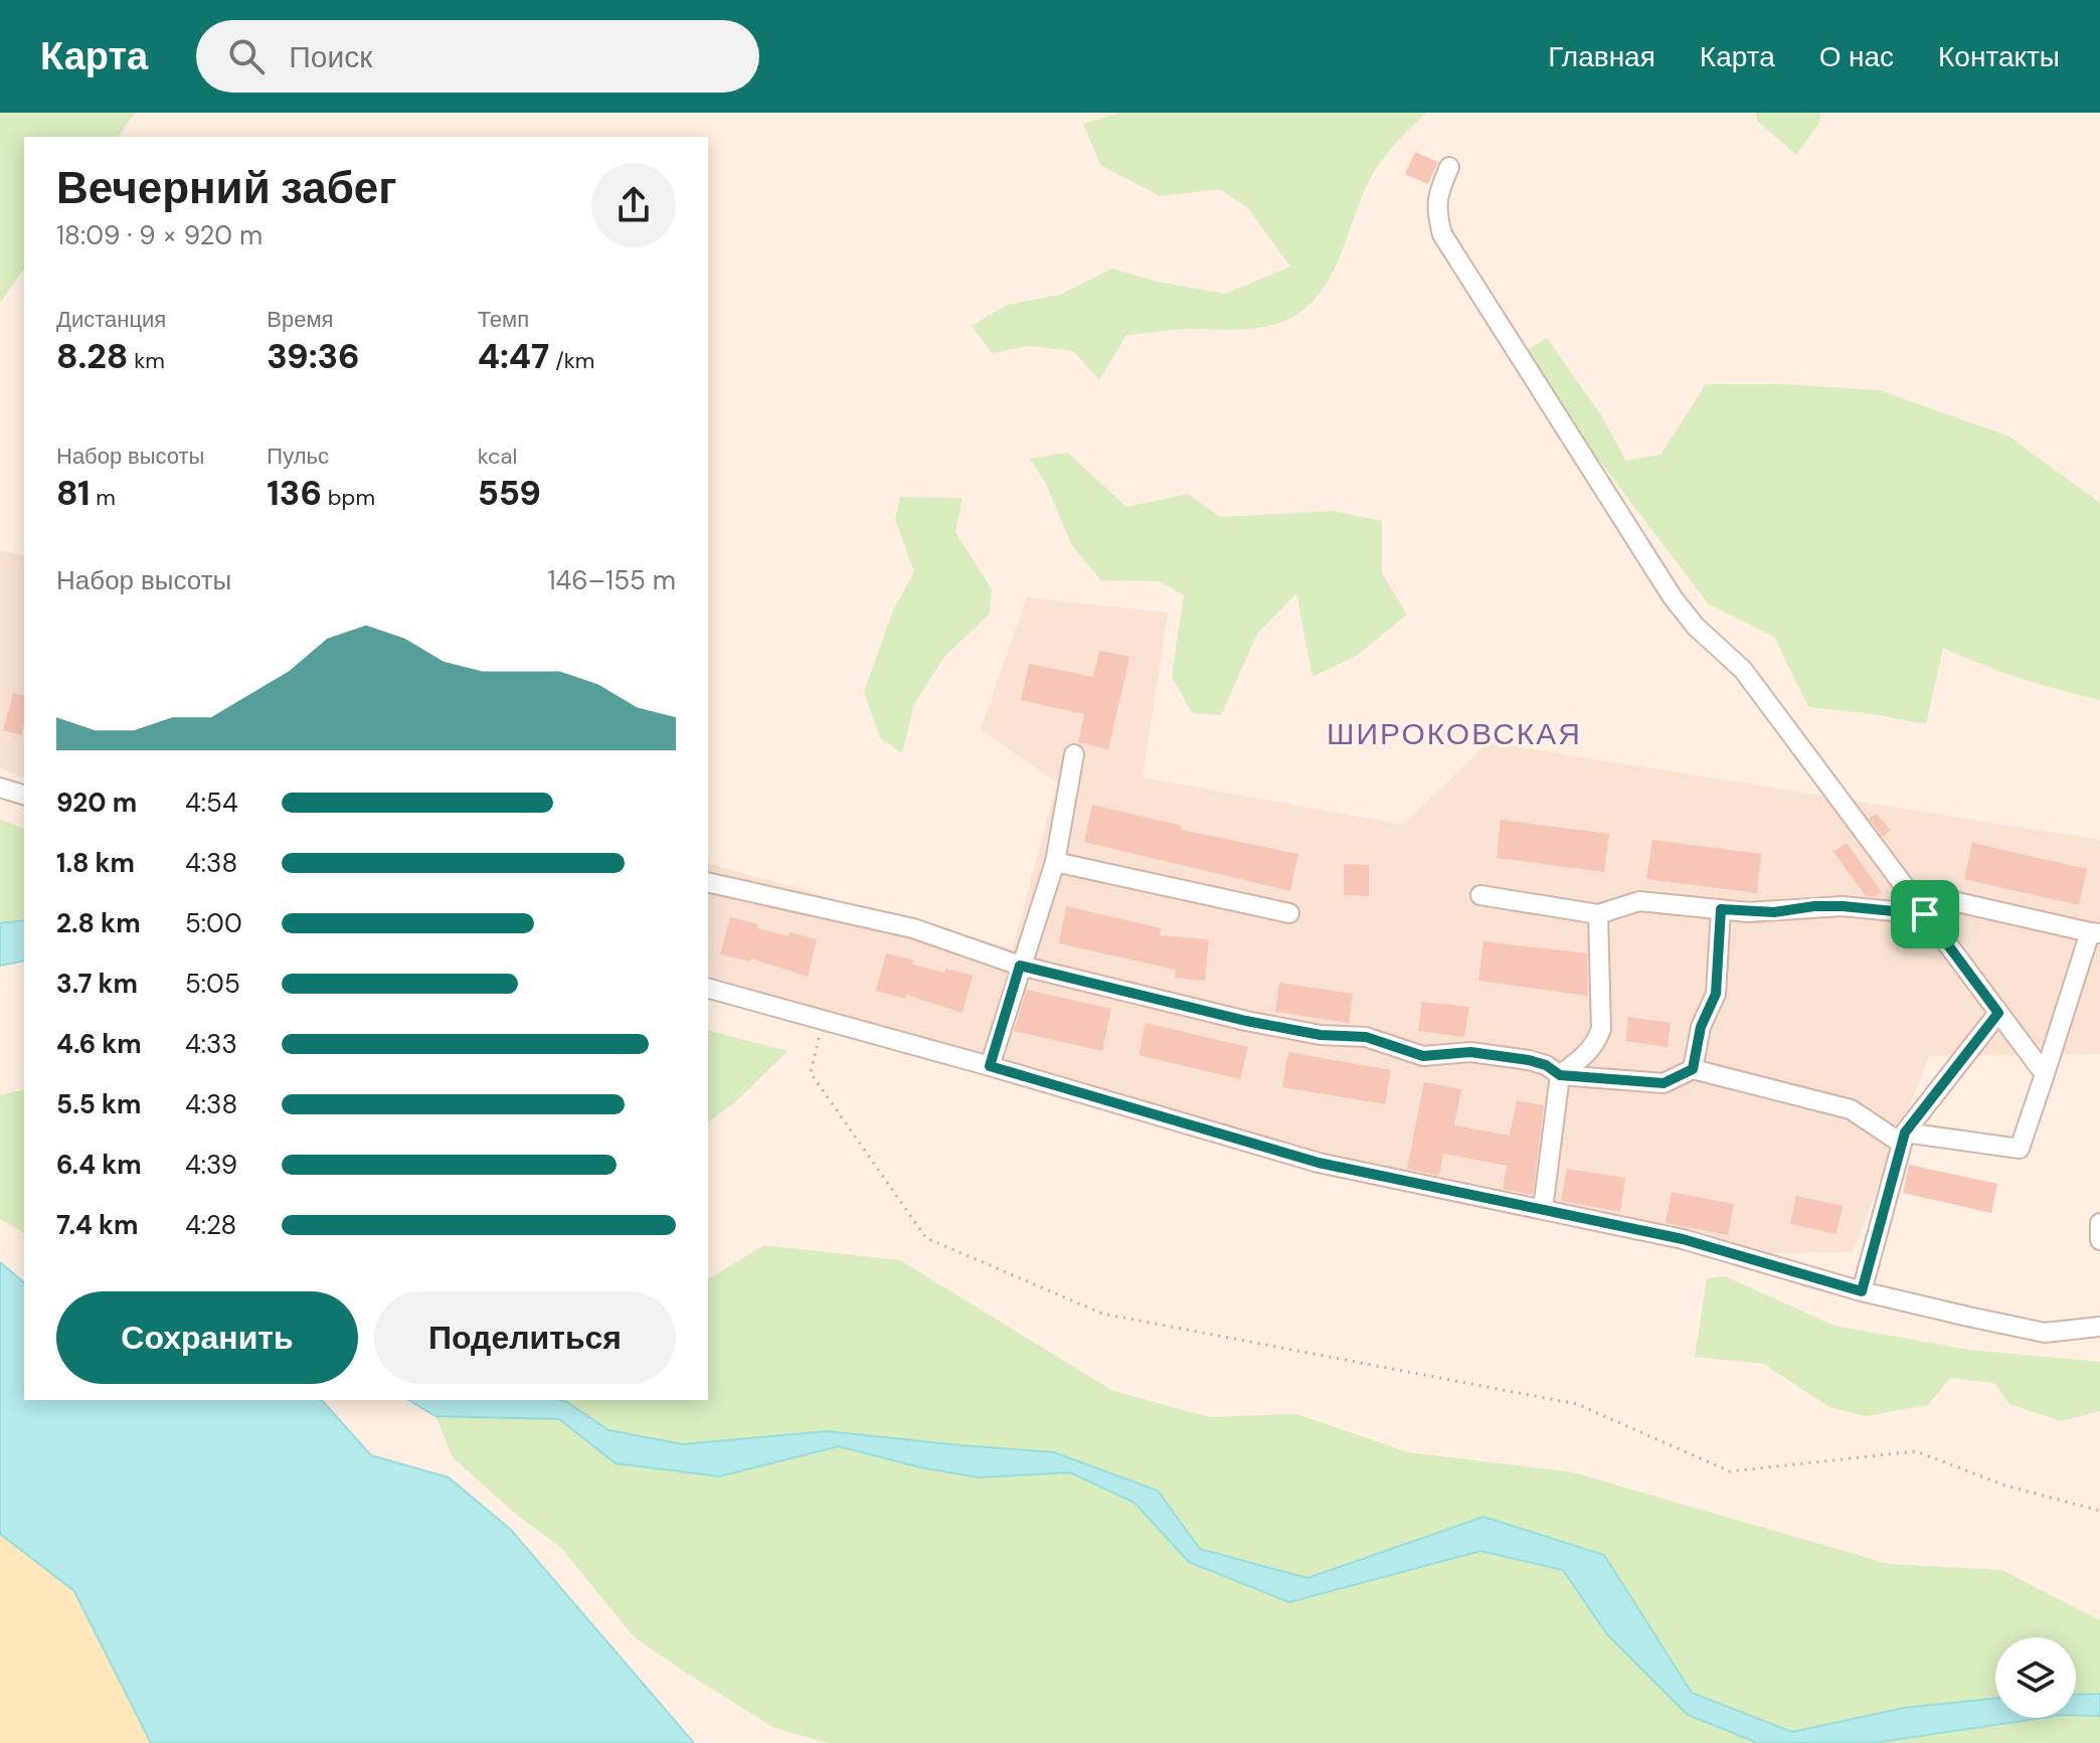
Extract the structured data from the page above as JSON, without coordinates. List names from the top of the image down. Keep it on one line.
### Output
{"districts":["ШИРОКОВСКАЯ"],"page":{"header":"Карта","search":"Поиск","nav":["Главная","Карта","О нас","Контакты"],"heading":["Вечерний забег","18:09 · 9 × 920 m"],"stats":[["Дистанция","8.28 km"],["Время","39:36"],["Темп","4:47 /km"],["Набор высоты","81 m"],["Пульс","136 bpm"],["kcal","559"]],"chart":["Набор высоты","146–155 m"],"list":[{"name":"920 m","note":"4:54"},{"name":"1.8 km","note":"4:38"},{"name":"2.8 km","note":"5:00"},{"name":"3.7 km","note":"5:05"},{"name":"4.6 km","note":"4:33"},{"name":"5.5 km","note":"4:38"},{"name":"6.4 km","note":"4:39"},{"name":"7.4 km","note":"4:28"}],"buttons":["Сохранить","Поделиться"]}}
